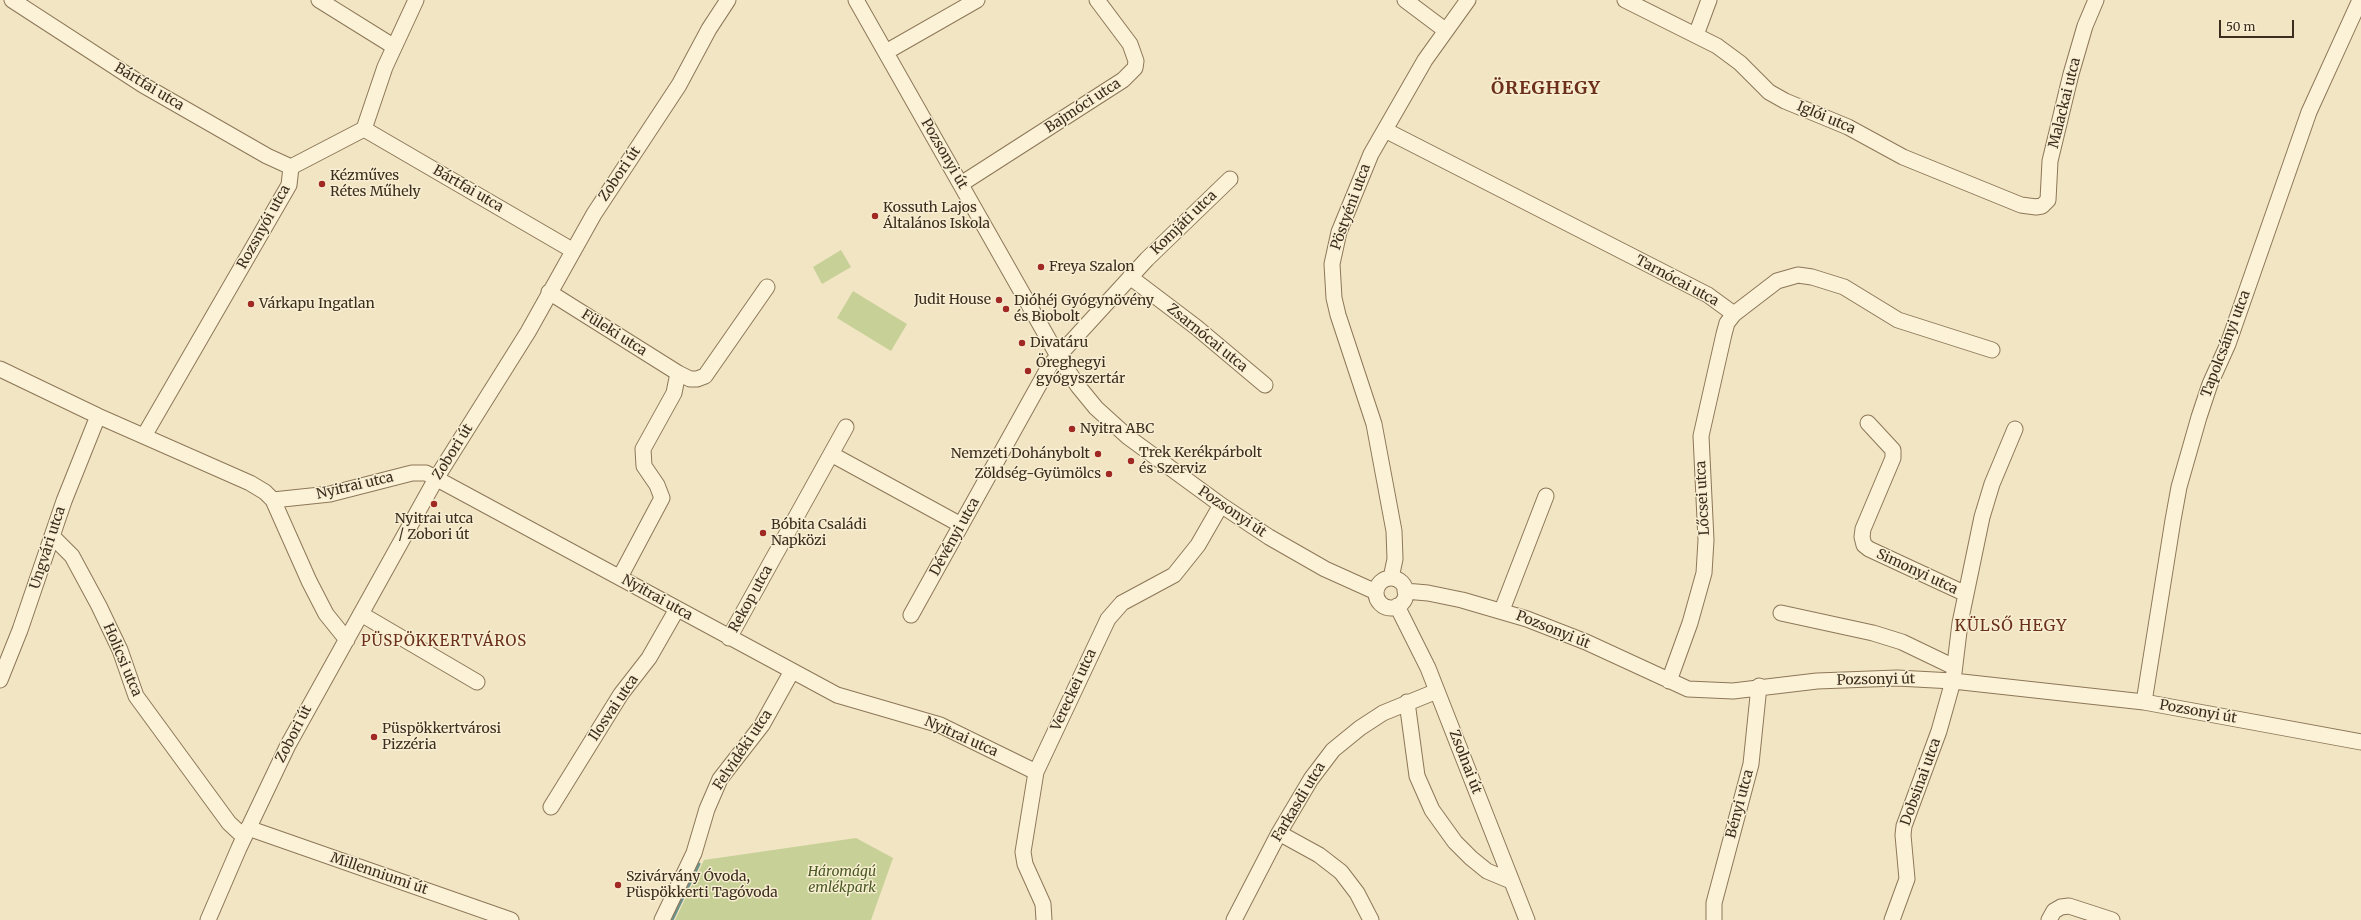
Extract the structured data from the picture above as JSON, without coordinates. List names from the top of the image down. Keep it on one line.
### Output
{"streets":{"street":["Bártfai utca","Malackai utca","Bajmóci utca","Iglói utca","Pozsonyi út","Zobori út","Pöstyéni utca","Komjáti utca","Rozsnyói utca","Tarnócai utca","Füleki utca","Zsarnócai utca","Tapolcsányi utca","Nyitrai utca","Lőcsei utca","Dévényi utca","Ungvári utca","Simonyi utca","Rekop utca","Holicsi utca","Vereckei utca","Ilosvai utca","Felvidéki utca","Zsolnai út","Dobsinai utca","Farkasdi utca","Bényi utca","Millenniumi út"]},"crossings":[["Bártfai utca","Zobori út"],["Bártfai utca","Rozsnyói utca"],["Malackai utca","Iglói utca"],["Bajmóci utca","Pozsonyi út"],["Pozsonyi út","Pöstyéni utca"],["Pozsonyi út","Komjáti utca"],["Pozsonyi út","Tapolcsányi utca"],["Pozsonyi út","Lőcsei utca"],["Pozsonyi út","Dévényi utca"],["Pozsonyi út","Vereckei utca"],["Pozsonyi út","Zsolnai út"],["Pozsonyi út","Dobsinai utca"],["Pozsonyi út","Bényi utca"],["Zobori út","Füleki utca"],["Zobori út","Nyitrai utca"],["Zobori út","Holicsi utca"],["Zobori út","Millenniumi út"],["Pöstyéni utca","Tarnócai utca"],["Pöstyéni utca","Zsolnai út"],["Komjáti utca","Zsarnócai utca"],["Komjáti utca","Dévényi utca"],["Tarnócai utca","Lőcsei utca"],["Nyitrai utca","Rekop utca"],["Nyitrai utca","Vereckei utca"],["Nyitrai utca","Ilosvai utca"],["Nyitrai utca","Felvidéki utca"],["Ungvári utca","Holicsi utca"],["Simonyi utca","Dobsinai utca"],["Holicsi utca","Millenniumi út"],["Zsolnai út","Farkasdi utca"]],"districts":["ÖREGHEGY","KÜLSŐ HEGY","PÜSPÖKKERTVÁROS"],"parks":["Háromágú emlékpark"],"places":["Kézműves Rétes Műhely","Kossuth Lajos Általános Iskola","Freya Szalon","Judit House","Várkapu Ingatlan","Dióhéj Gyógynövény és Biobolt","Divatáru","Öreghegyi gyógyszertár","Nyitra ABC","Nemzeti Dohánybolt","Trek Kerékpárbolt és Szerviz","Zöldség-Gyümölcs","Nyitrai utca / Zobori út","Bóbita Családi Napközi","Püspökkertvárosi Pizzéria","Szivárvány Óvoda, Püspökkerti Tagóvoda"],"scale_bar":"50 m"}
